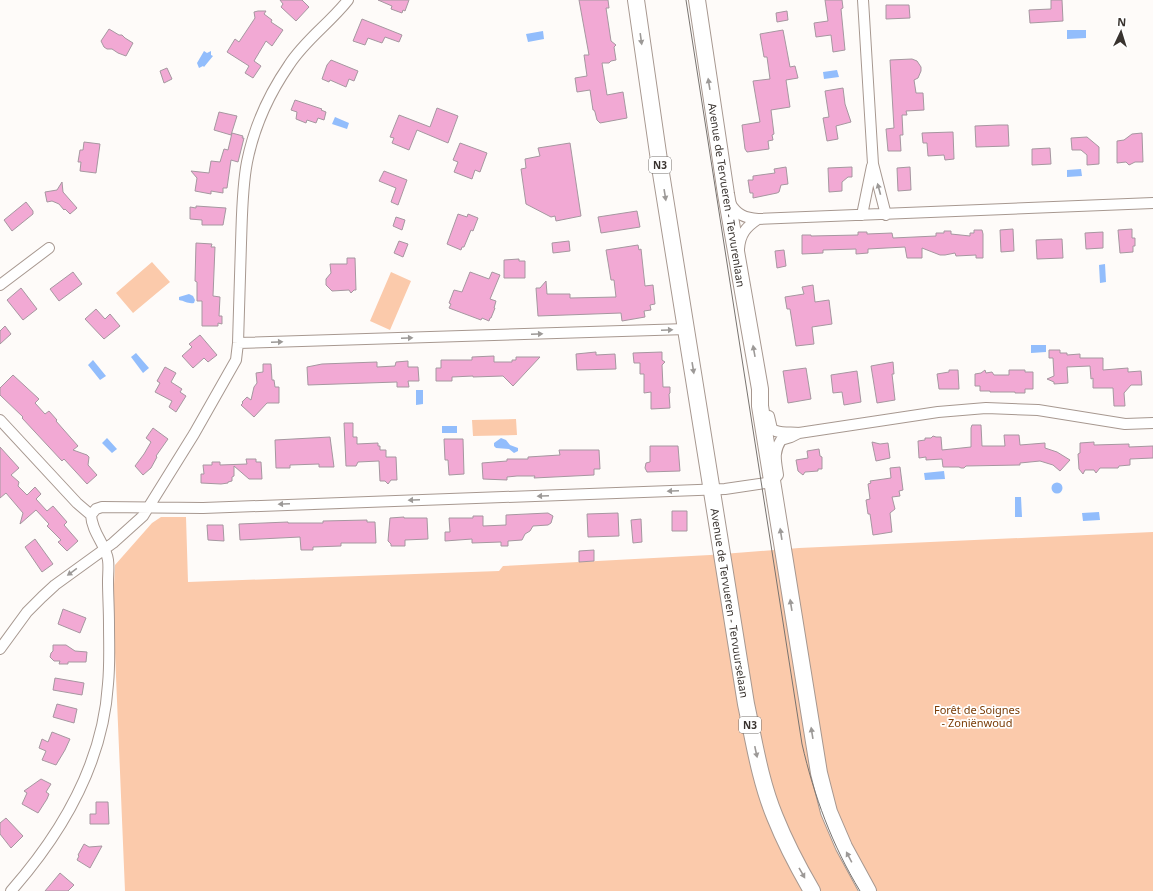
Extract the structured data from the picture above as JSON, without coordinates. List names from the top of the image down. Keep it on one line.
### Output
{"streets":{"main road":["N3","Avenue de Tervueren - Tervurenlaan","Avenue de Tervueren - Tervuurselaan"]},"crossings":[["N3","Avenue de Tervueren - Tervuurselaan"]],"parks":["Forêt de Soignes - Zoniënwoud"],"north":"top"}
